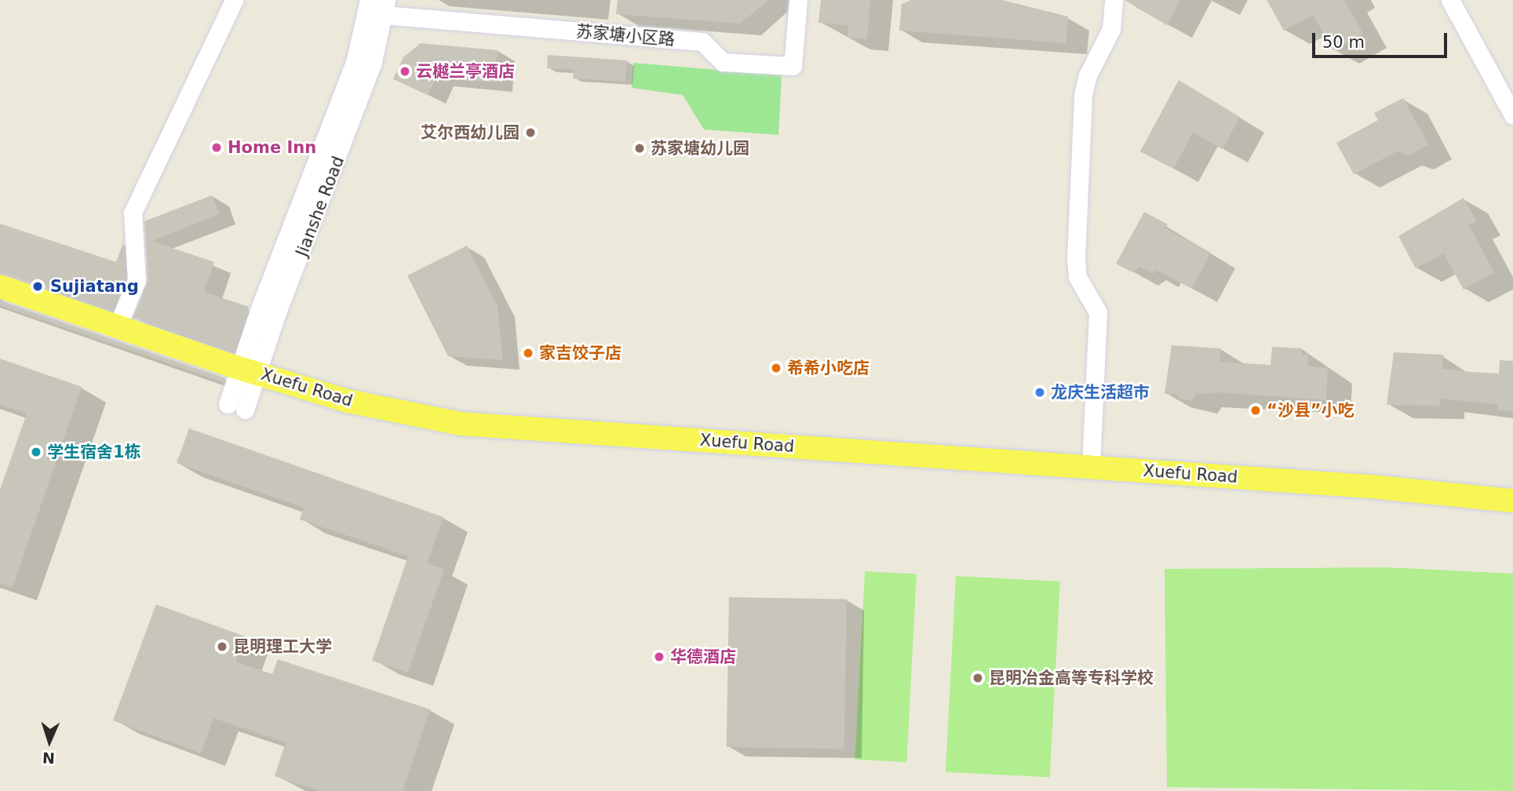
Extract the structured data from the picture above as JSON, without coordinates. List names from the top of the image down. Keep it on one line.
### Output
{"streets":{"main road":["Xuefu Road"],"street":["苏家塘小区路","Jianshe Road"]},"crossings":[["苏家塘小区路","Jianshe Road"],["Jianshe Road","Xuefu Road"]],"places":["云樾兰亭酒店","艾尔西幼儿园","Home Inn","苏家塘幼儿园","Sujiatang","家吉饺子店","希希小吃店","龙庆生活超市","“沙县”小吃","学生宿舍1栋","昆明理工大学","华德酒店","昆明冶金高等专科学校"],"scale_bar":"50 m","north":"bottom"}
